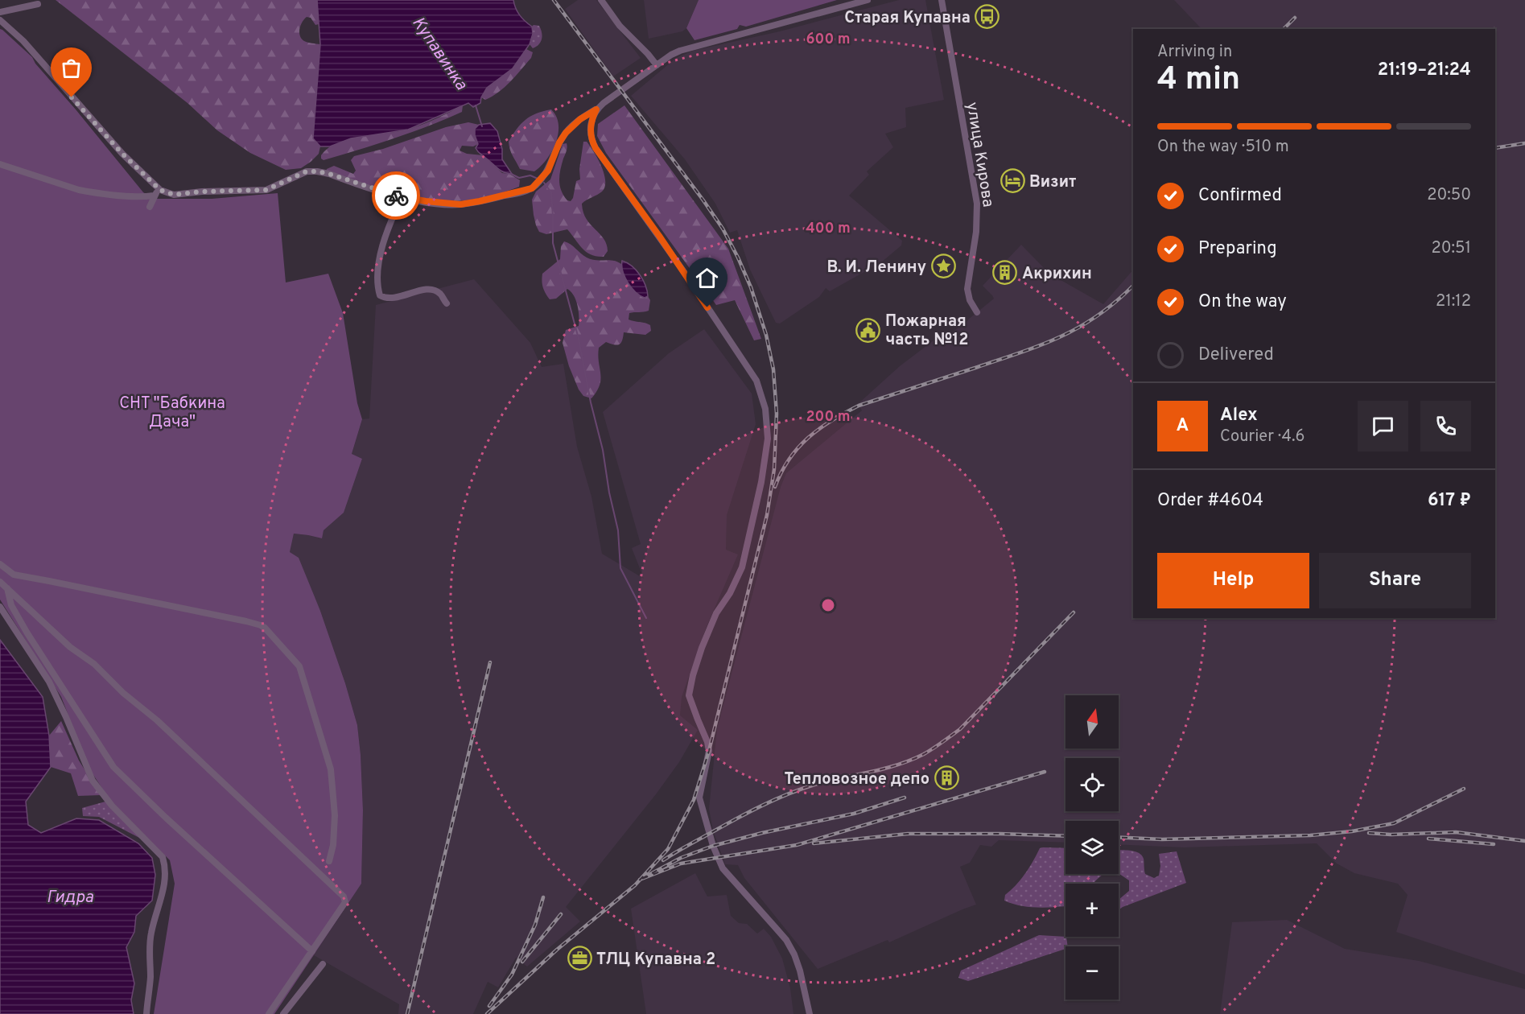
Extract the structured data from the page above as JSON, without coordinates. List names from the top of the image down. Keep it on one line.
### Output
{"streets":{"street":["улица Кирова"]},"water":["Купавинка","Гидра"],"parks":["СНТ \"Бабкина Дача\""],"places":{"bus stop":["Старая Купавна"],"hotel":["Визит"],"place":["В. И. Ленину"],"building":["Акрихин","Тепловозное депо"],"public building":["Пожарная часть №12"],"office":["ТЛЦ Купавна 2"]},"north":"top","page":{"heading":["4 min","Arriving in","21:19–21:24"],"panel":["Alex","Courier · 4.6","Order #4604","617 ₽"],"bar":"On the way · 510 m","list":[["Confirmed","20:50"],["Preparing","20:51"],["On the way","21:12"],"Delivered"],"round":"A","buttons":["Help","Share"],"map_buttons":["+","−"]},"rings":["600 m","400 m","200 m"]}
